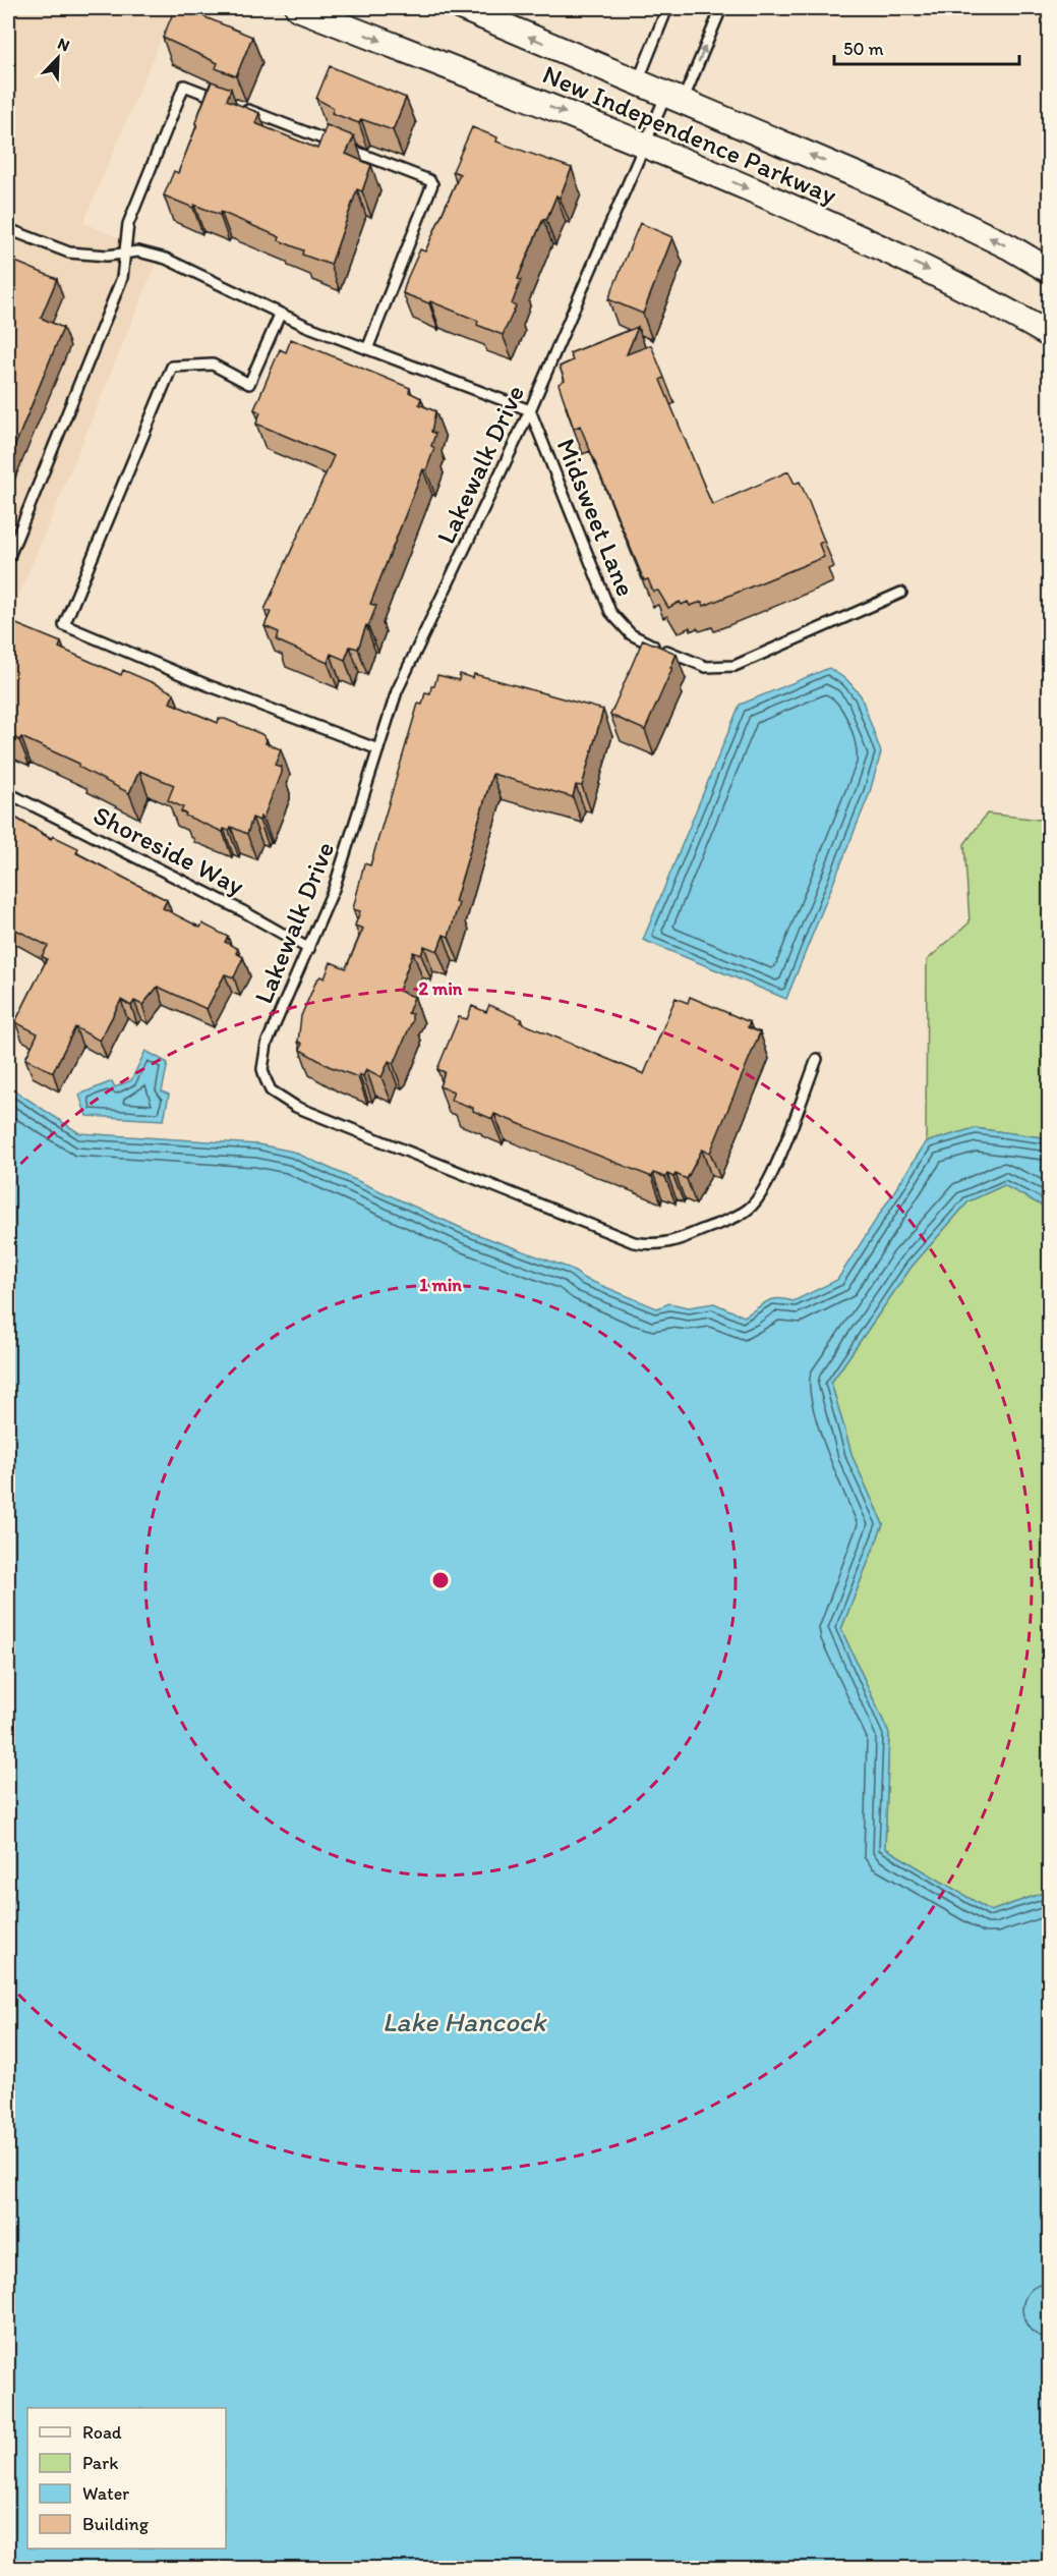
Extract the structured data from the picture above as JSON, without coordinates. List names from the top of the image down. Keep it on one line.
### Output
{"streets":{"street":["New Independence Parkway"],"lane":["Lakewalk Drive","Midsweet Lane","Shoreside Way"]},"crossings":[["New Independence Parkway","Lakewalk Drive"],["Lakewalk Drive","Midsweet Lane"],["Lakewalk Drive","Shoreside Way"]],"water":["Lake Hancock"],"legend":["Road","Park","Water","Building"],"scale_bar":"50 m","north":"top right","rings":["2 min","1 min"]}
